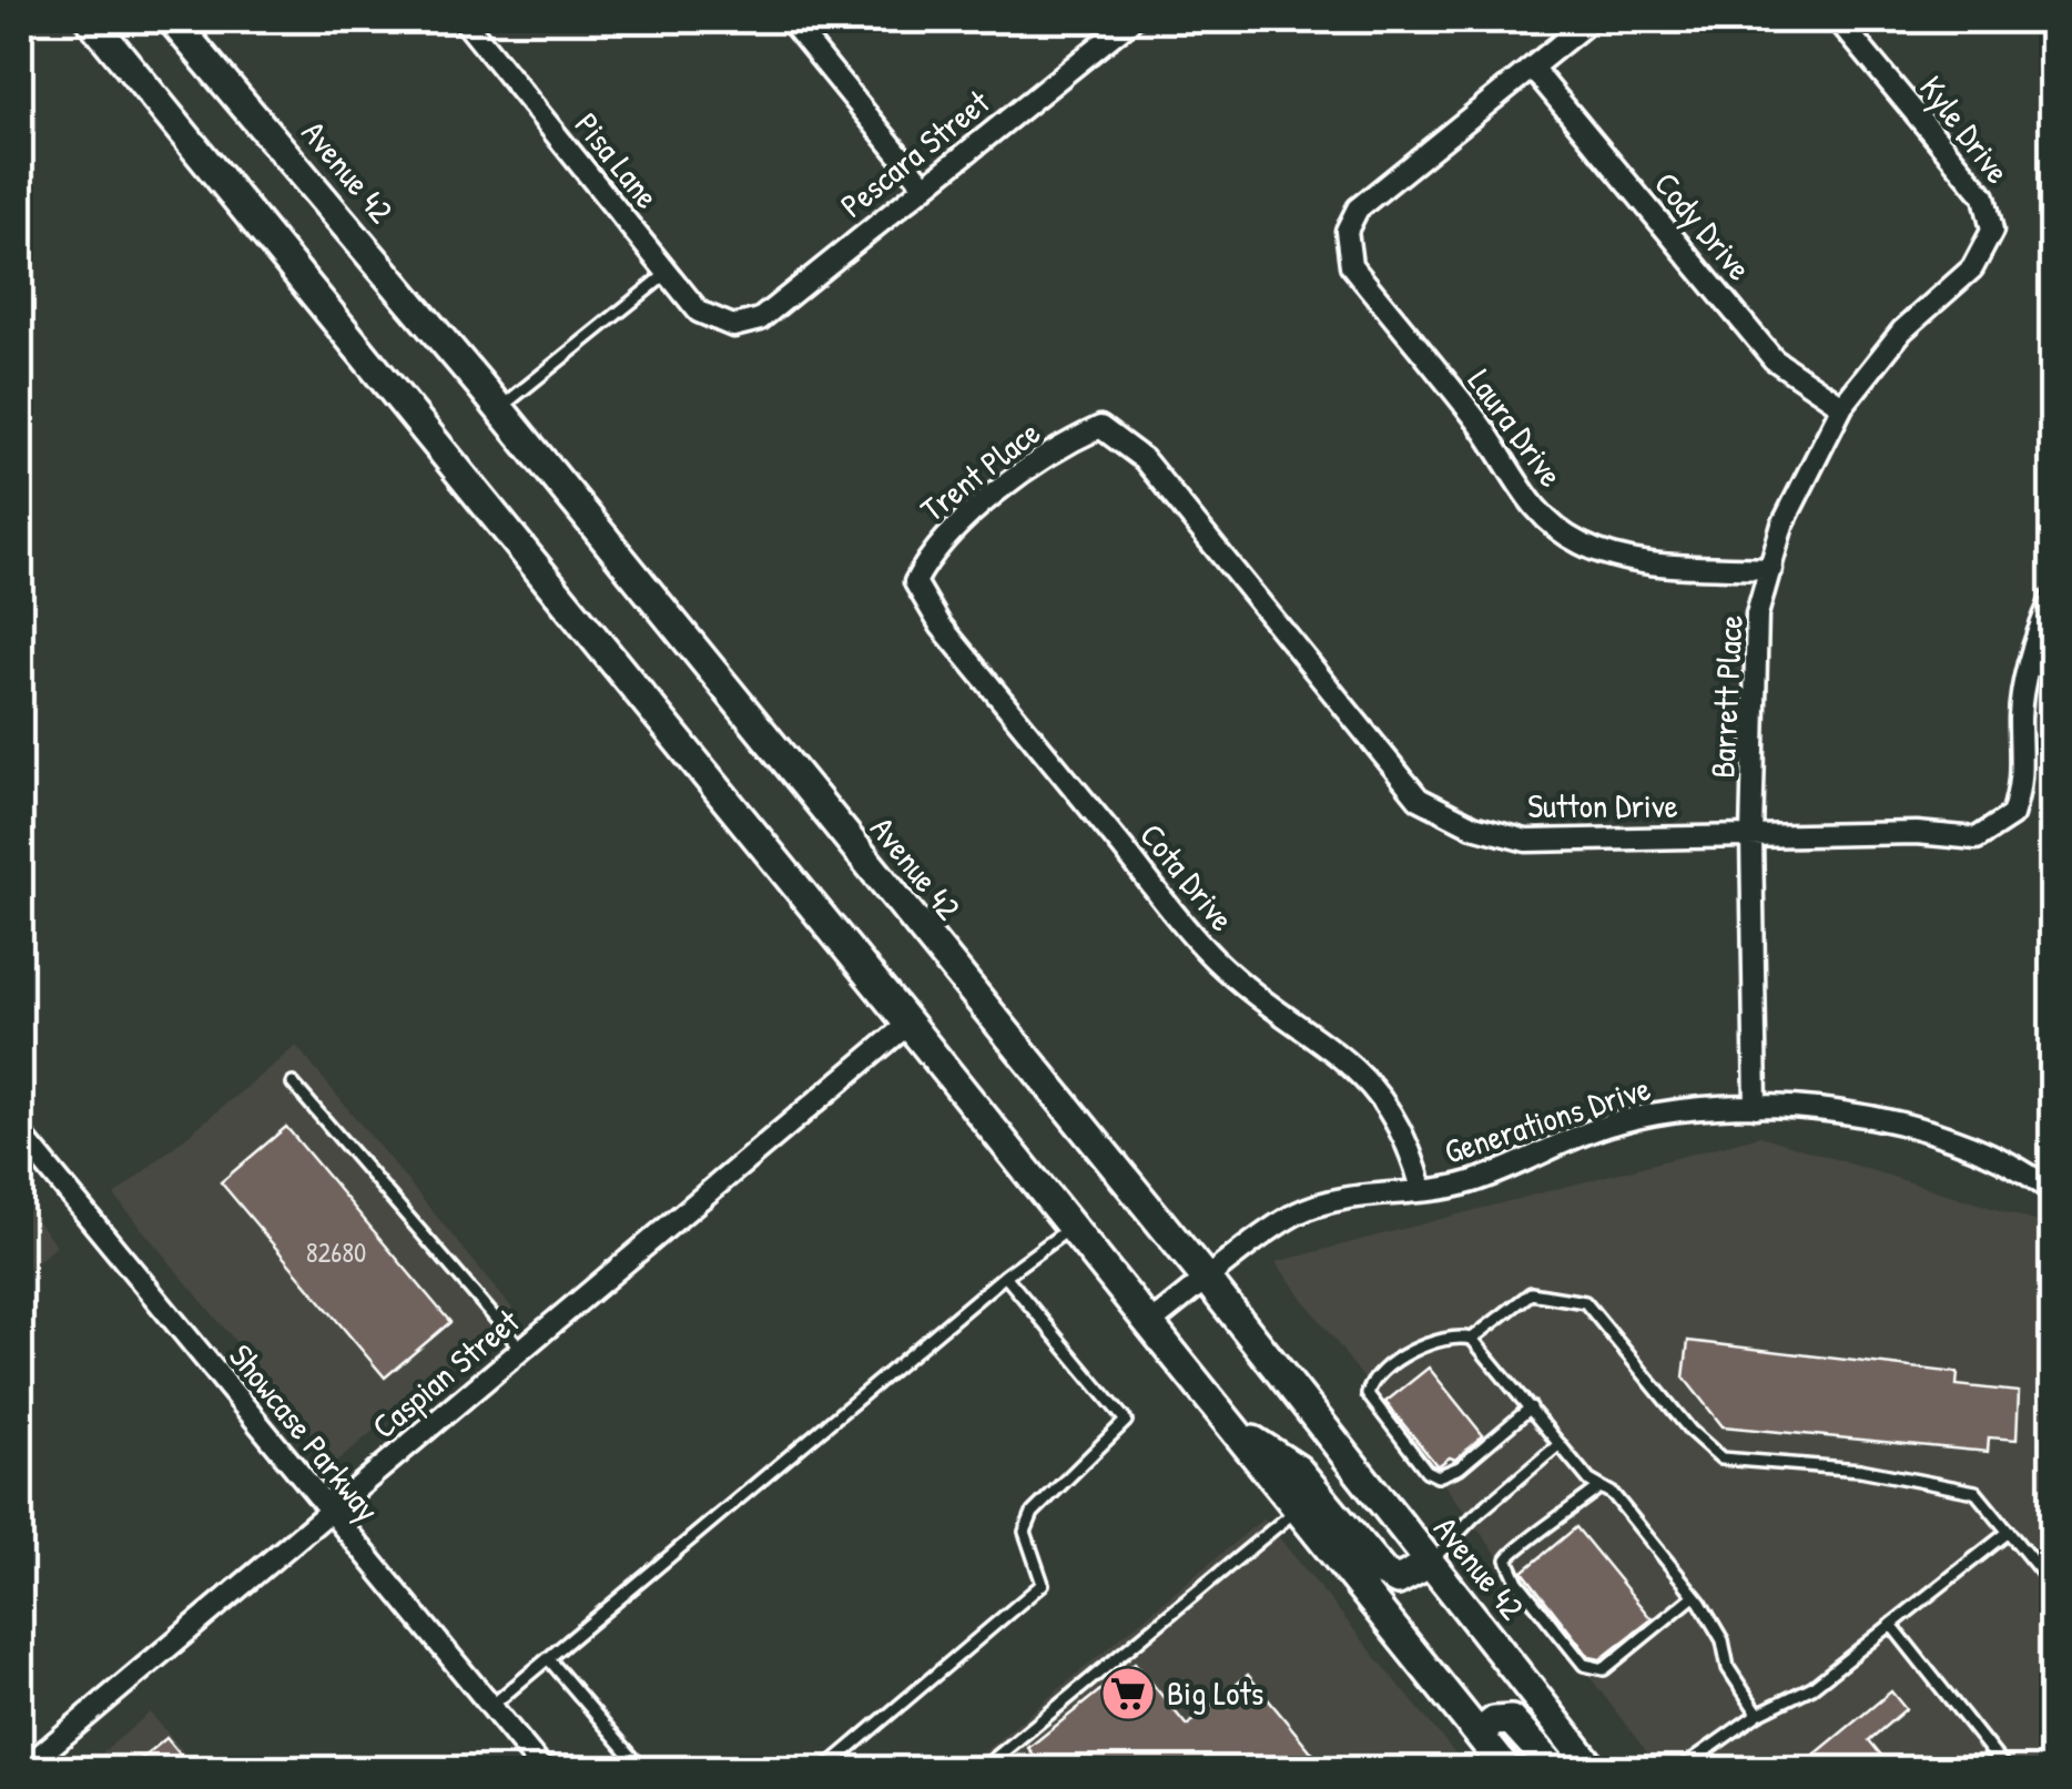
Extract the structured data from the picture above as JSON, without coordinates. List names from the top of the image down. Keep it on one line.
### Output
{"streets":{"main road":["Avenue 42"],"street":["Kyle Drive","Pescara Street","Pisa Lane","Cody Drive","Laura Drive","Trent Place","Barrett Place","Sutton Drive","Cota Drive","Generations Drive","Caspian Street","Showcase Parkway"]},"crossings":[["Kyle Drive","Barrett Place"],["Pescara Street","Pisa Lane"],["Avenue 42","Generations Drive"],["Cody Drive","Laura Drive"],["Cody Drive","Barrett Place"],["Laura Drive","Barrett Place"],["Trent Place","Sutton Drive"],["Trent Place","Cota Drive"],["Barrett Place","Sutton Drive"],["Barrett Place","Generations Drive"],["Cota Drive","Generations Drive"],["Caspian Street","Showcase Parkway"]],"places":{"supermarket":["Big Lots"]},"house_numbers":["82680"]}
